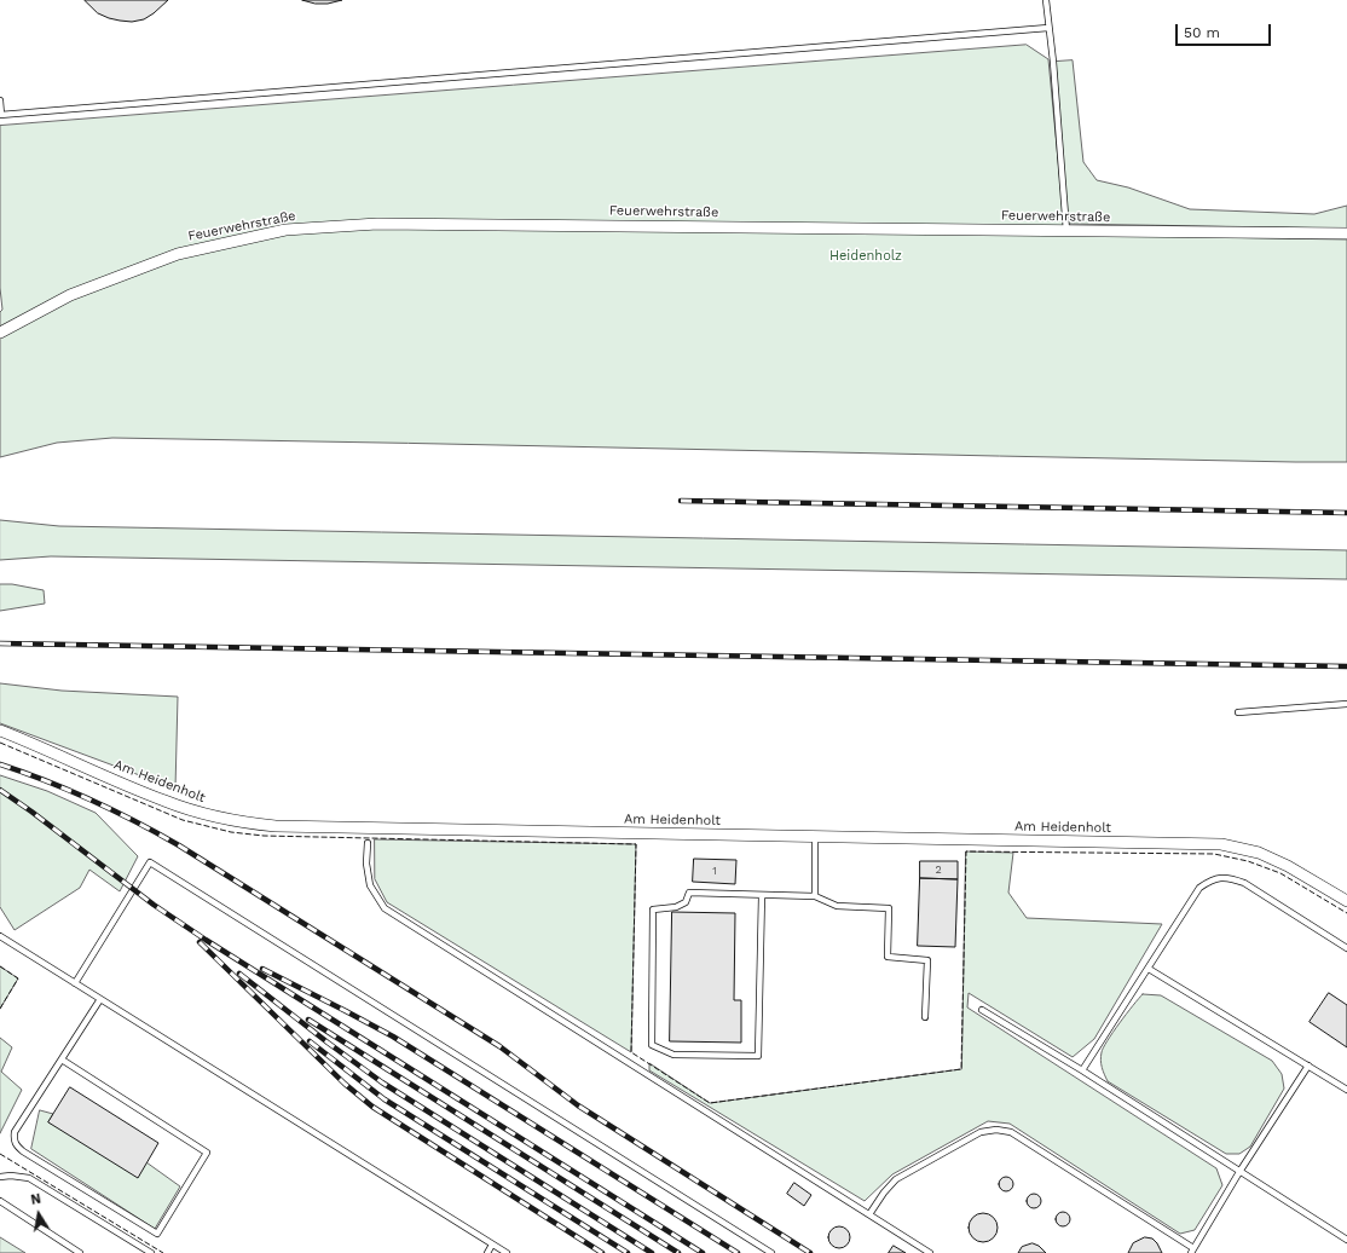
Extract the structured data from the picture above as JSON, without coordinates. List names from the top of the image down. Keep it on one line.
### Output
{"streets":{"street":["Feuerwehrstraße","Am Heidenholt"]},"parks":["Heidenholz"],"house_numbers":["2","1"],"scale_bar":"50 m","north":"top"}
